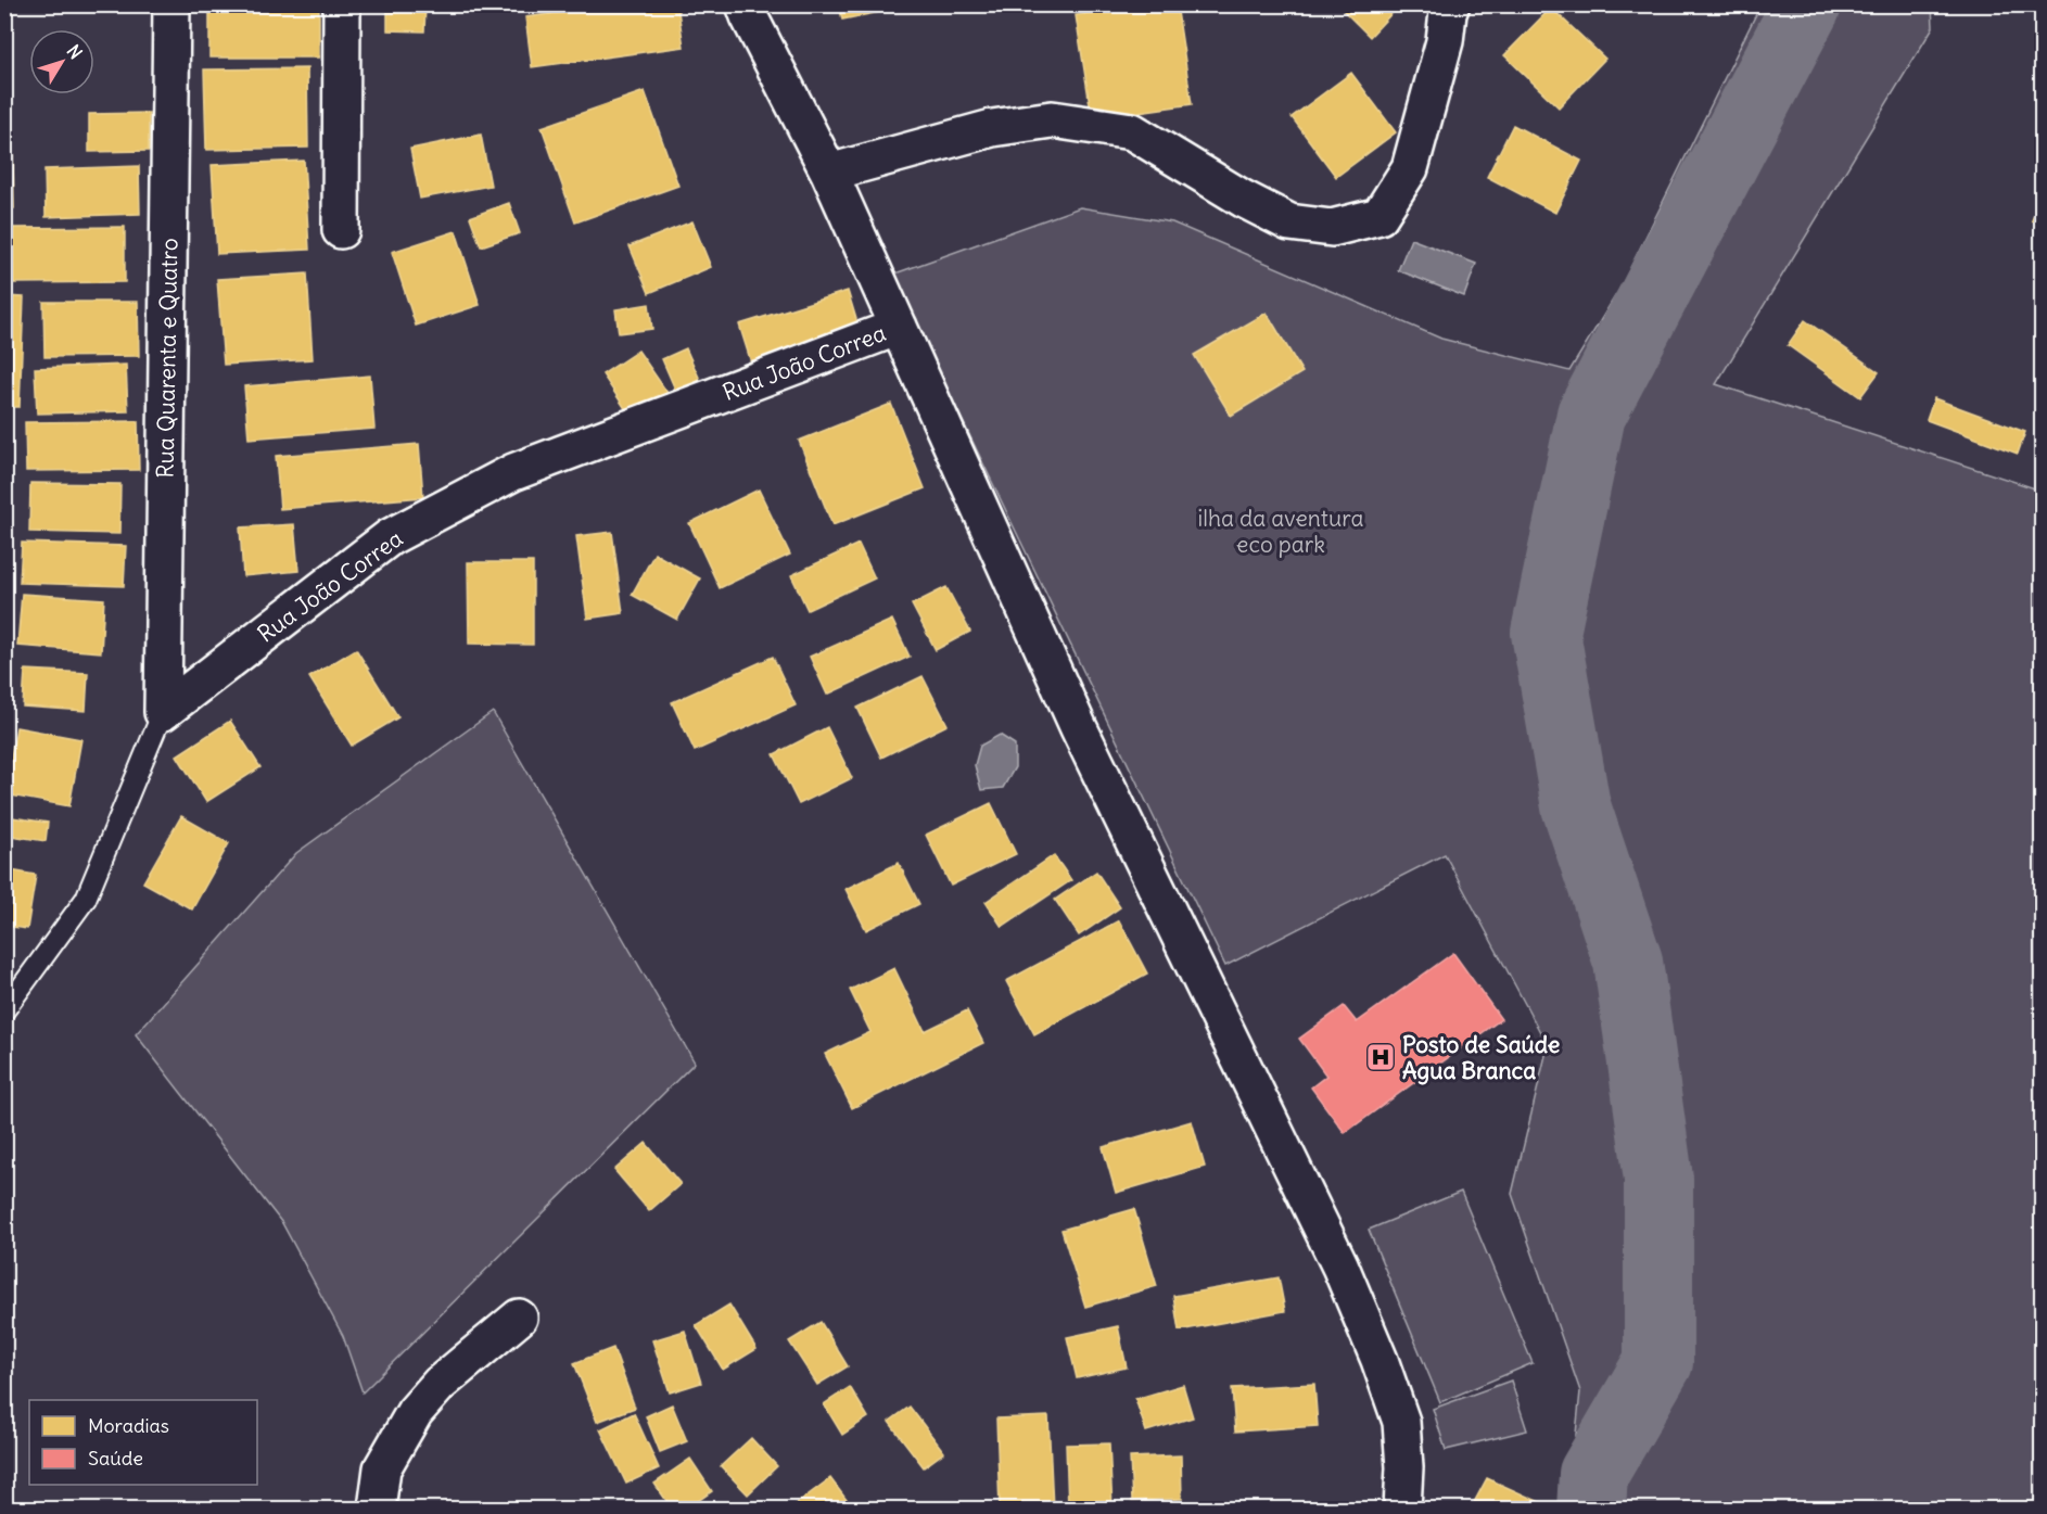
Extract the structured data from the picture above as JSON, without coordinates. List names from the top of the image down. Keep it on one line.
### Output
{"streets":{"street":["Rua Quarenta e Quatro","Rua João Correa"]},"crossings":[["Rua Quarenta e Quatro","Rua João Correa"]],"parks":["ilha da aventura eco park"],"places":{"hospital":["Posto de Saúde Agua Branca"]},"legend":["Moradias","Saúde"],"north":"top right"}
